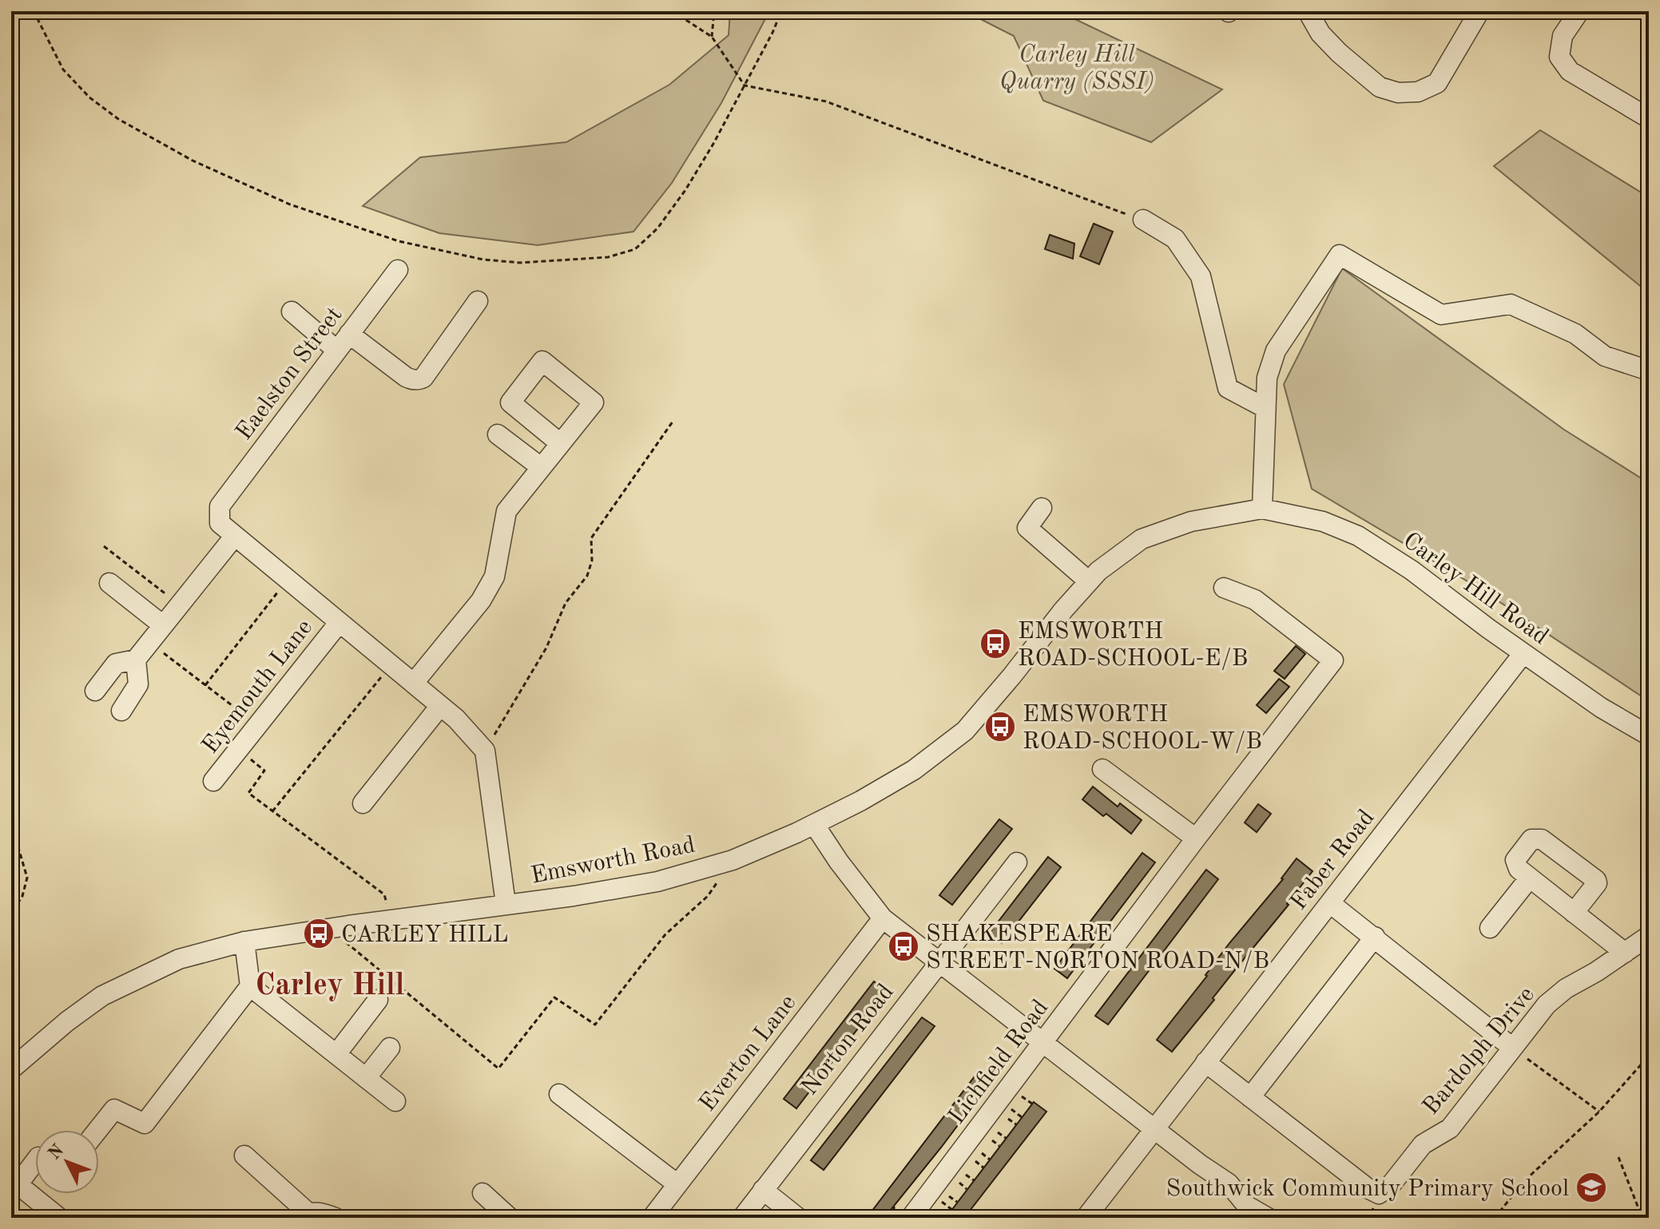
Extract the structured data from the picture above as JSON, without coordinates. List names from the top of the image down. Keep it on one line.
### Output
{"streets":{"street":["Eaelston Street","Carley Hill Road","Eyemouth Lane","Emsworth Road","Faber Road","Norton Road","Bardolph Drive","Everton Lane","Lichfield Road"]},"crossings":[["Eaelston Street","Eyemouth Lane"],["Carley Hill Road","Emsworth Road"],["Carley Hill Road","Faber Road"],["Faber Road","Bardolph Drive"]],"districts":["Carley Hill"],"parks":["Carley Hill Quarry (SSSI)"],"places":{"bus stop":["EMSWORTH ROAD-SCHOOL-E/B","EMSWORTH ROAD-SCHOOL-W/B","CARLEY HILL","SHAKESPEARE STREET-NORTON ROAD-N/B"],"school or university":["Southwick Community Primary School"]},"north":"top left"}
